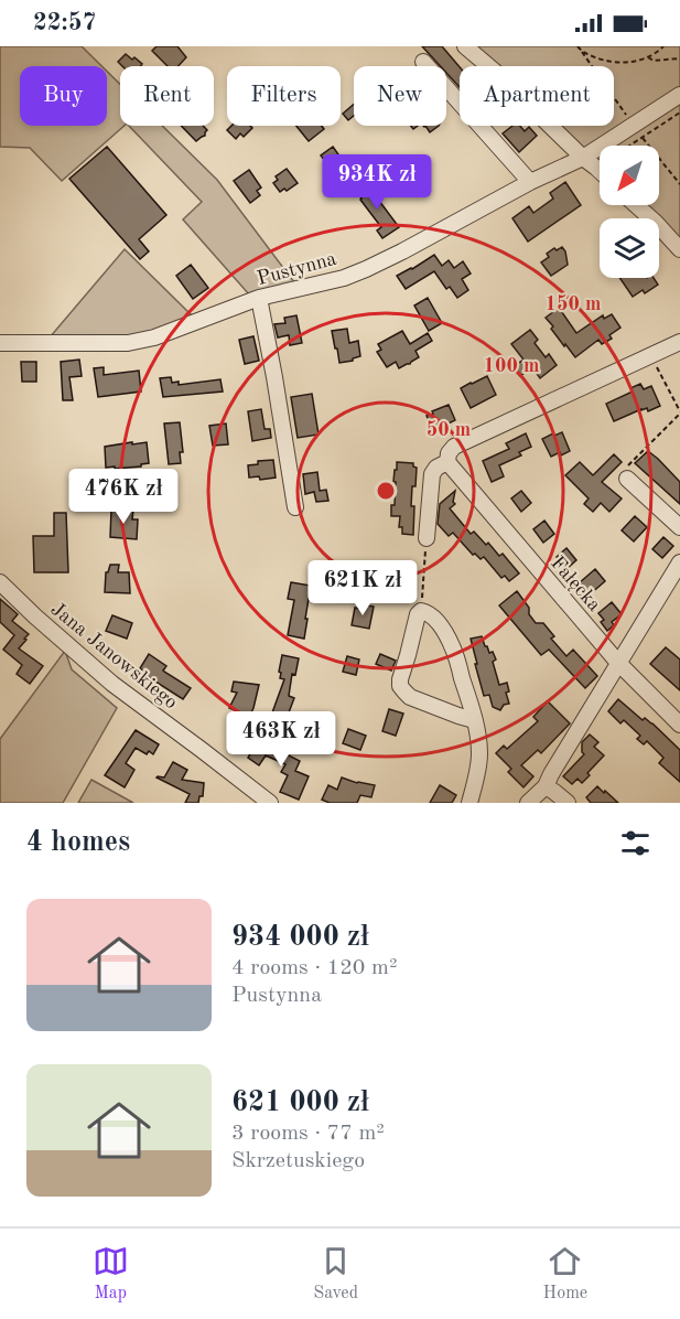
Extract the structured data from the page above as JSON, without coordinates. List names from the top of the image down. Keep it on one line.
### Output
{"streets":{"street":["Pustynna","Fałęcka","Jana Janowskiego"]},"north":"bottom left","page":{"status":"22:57","chip":["Buy","Rent","Filters","New","Apartment"],"price":["934K zł","476K zł","621K zł","463K zł"],"heading":"4 homes","list":[{"name":"934 000 zł","note":"4 rooms · 120 m² · Pustynna"},{"name":"621 000 zł","note":"3 rooms · 77 m² · Skrzetuskiego"}],"tabs":["Map","Saved","Home"]},"rings":["150 m","100 m","50 m"]}
